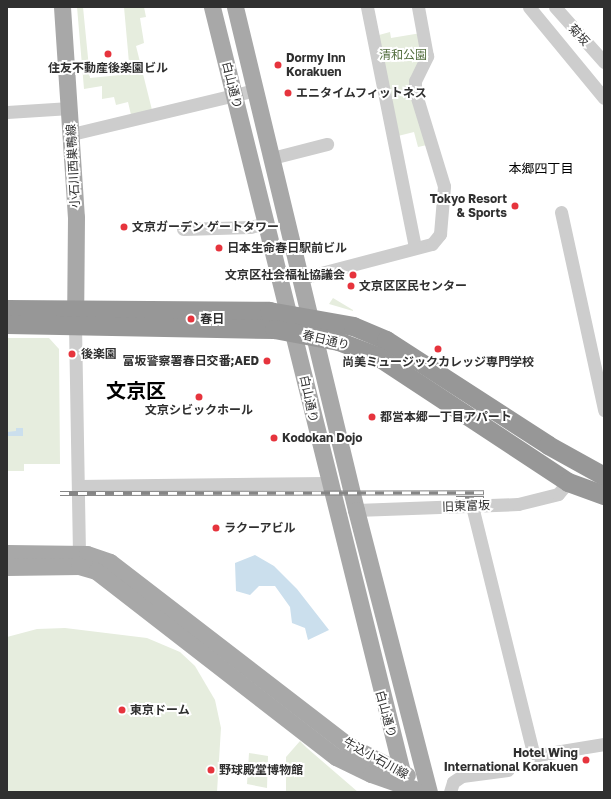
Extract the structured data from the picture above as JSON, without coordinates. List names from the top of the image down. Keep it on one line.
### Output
{"streets":{"highway":["春日通り"],"main road":["白山通り","小石川西巣鴨線","牛込小石川線"],"street":["菊坂","旧東富坂"]},"crossings":[["白山通り","春日通り"],["白山通り","旧東富坂"],["白山通り","牛込小石川線"],["小石川西巣鴨線","春日通り"],["春日通り","旧東富坂"]],"districts":["本郷四丁目","文京区"],"parks":["清和公園"],"places":["住友不動産後楽園ビル","Dormy Inn Korakuen","エニタイムフィットネス","Tokyo Resort & Sports","文京ガーデン ゲートタワー","日本生命春日駅前ビル","文京区社会福祉協議会","文京区区民センター","春日","尚美ミュージックカレッジ専門学校","後楽園","富坂警察署春日交番;AED","文京シビックホール","都営本郷一丁目アパート","Kodokan Dojo","ラクーアビル","東京ドーム","Hotel Wing International Korakuen","野球殿堂博物館"]}
